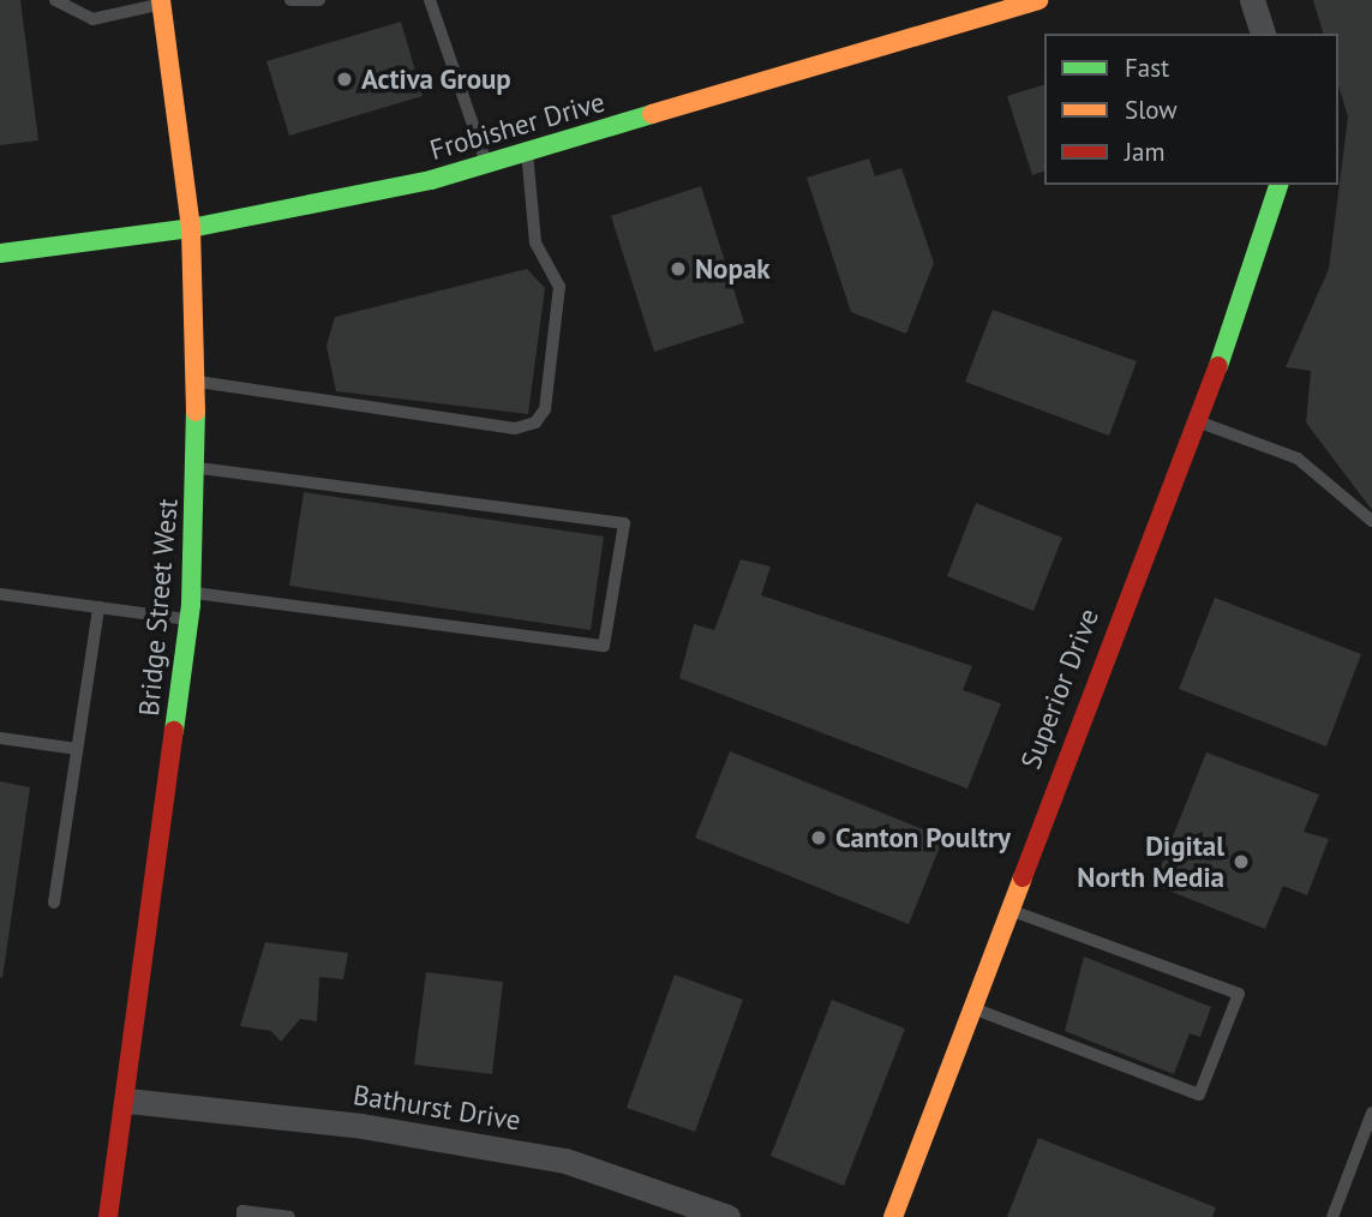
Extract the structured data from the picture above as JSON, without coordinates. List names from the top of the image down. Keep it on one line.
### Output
{"streets":{"street":["Frobisher Drive","Bridge Street West","Superior Drive","Bathurst Drive"]},"crossings":[["Frobisher Drive","Bridge Street West"],["Bridge Street West","Bathurst Drive"]],"places":["Activa Group","Nopak","Canton Poultry","Digital North Media"],"legend":["Fast","Slow","Jam"]}
